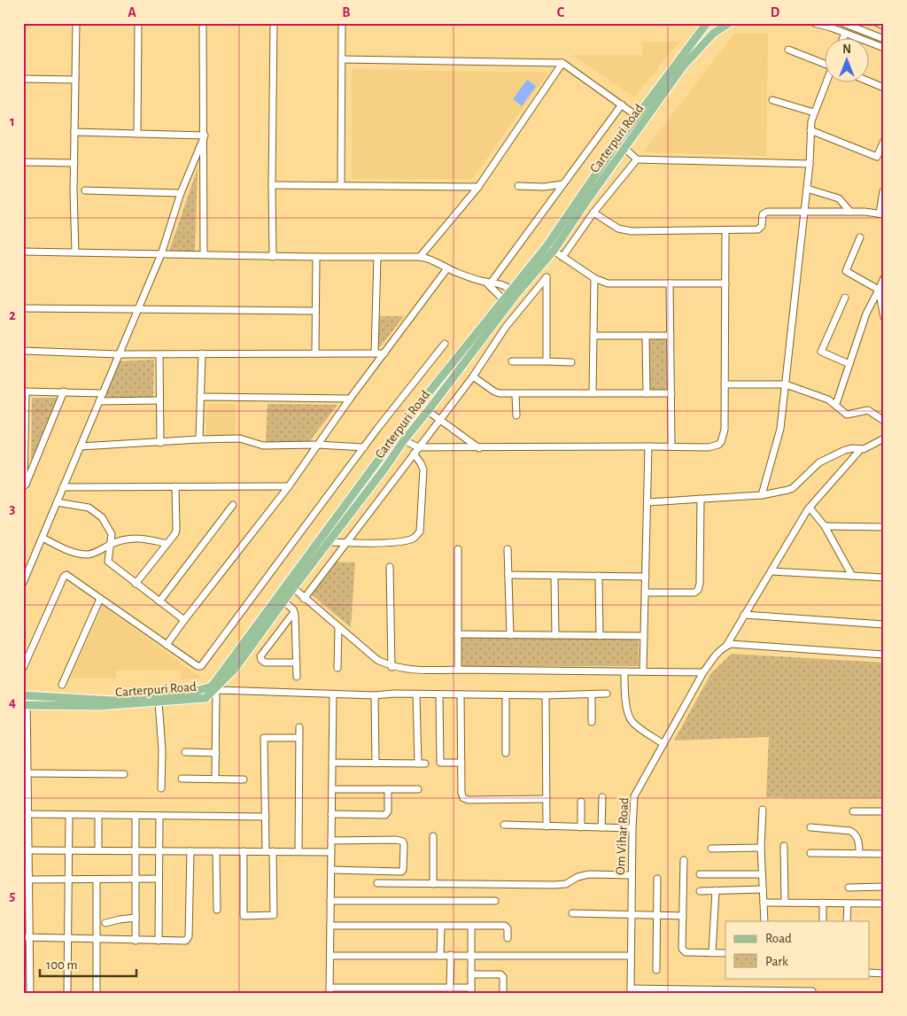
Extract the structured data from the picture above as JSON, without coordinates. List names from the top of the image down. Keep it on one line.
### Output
{"streets":{"main road":["Carterpuri Road"],"street":["Om Vihar Road"]},"legend":["Road","Park"],"scale_bar":"100 m","north":"top","grid":{"columns":["A","B","C","D"],"rows":["1","2","3","4","5"]}}
